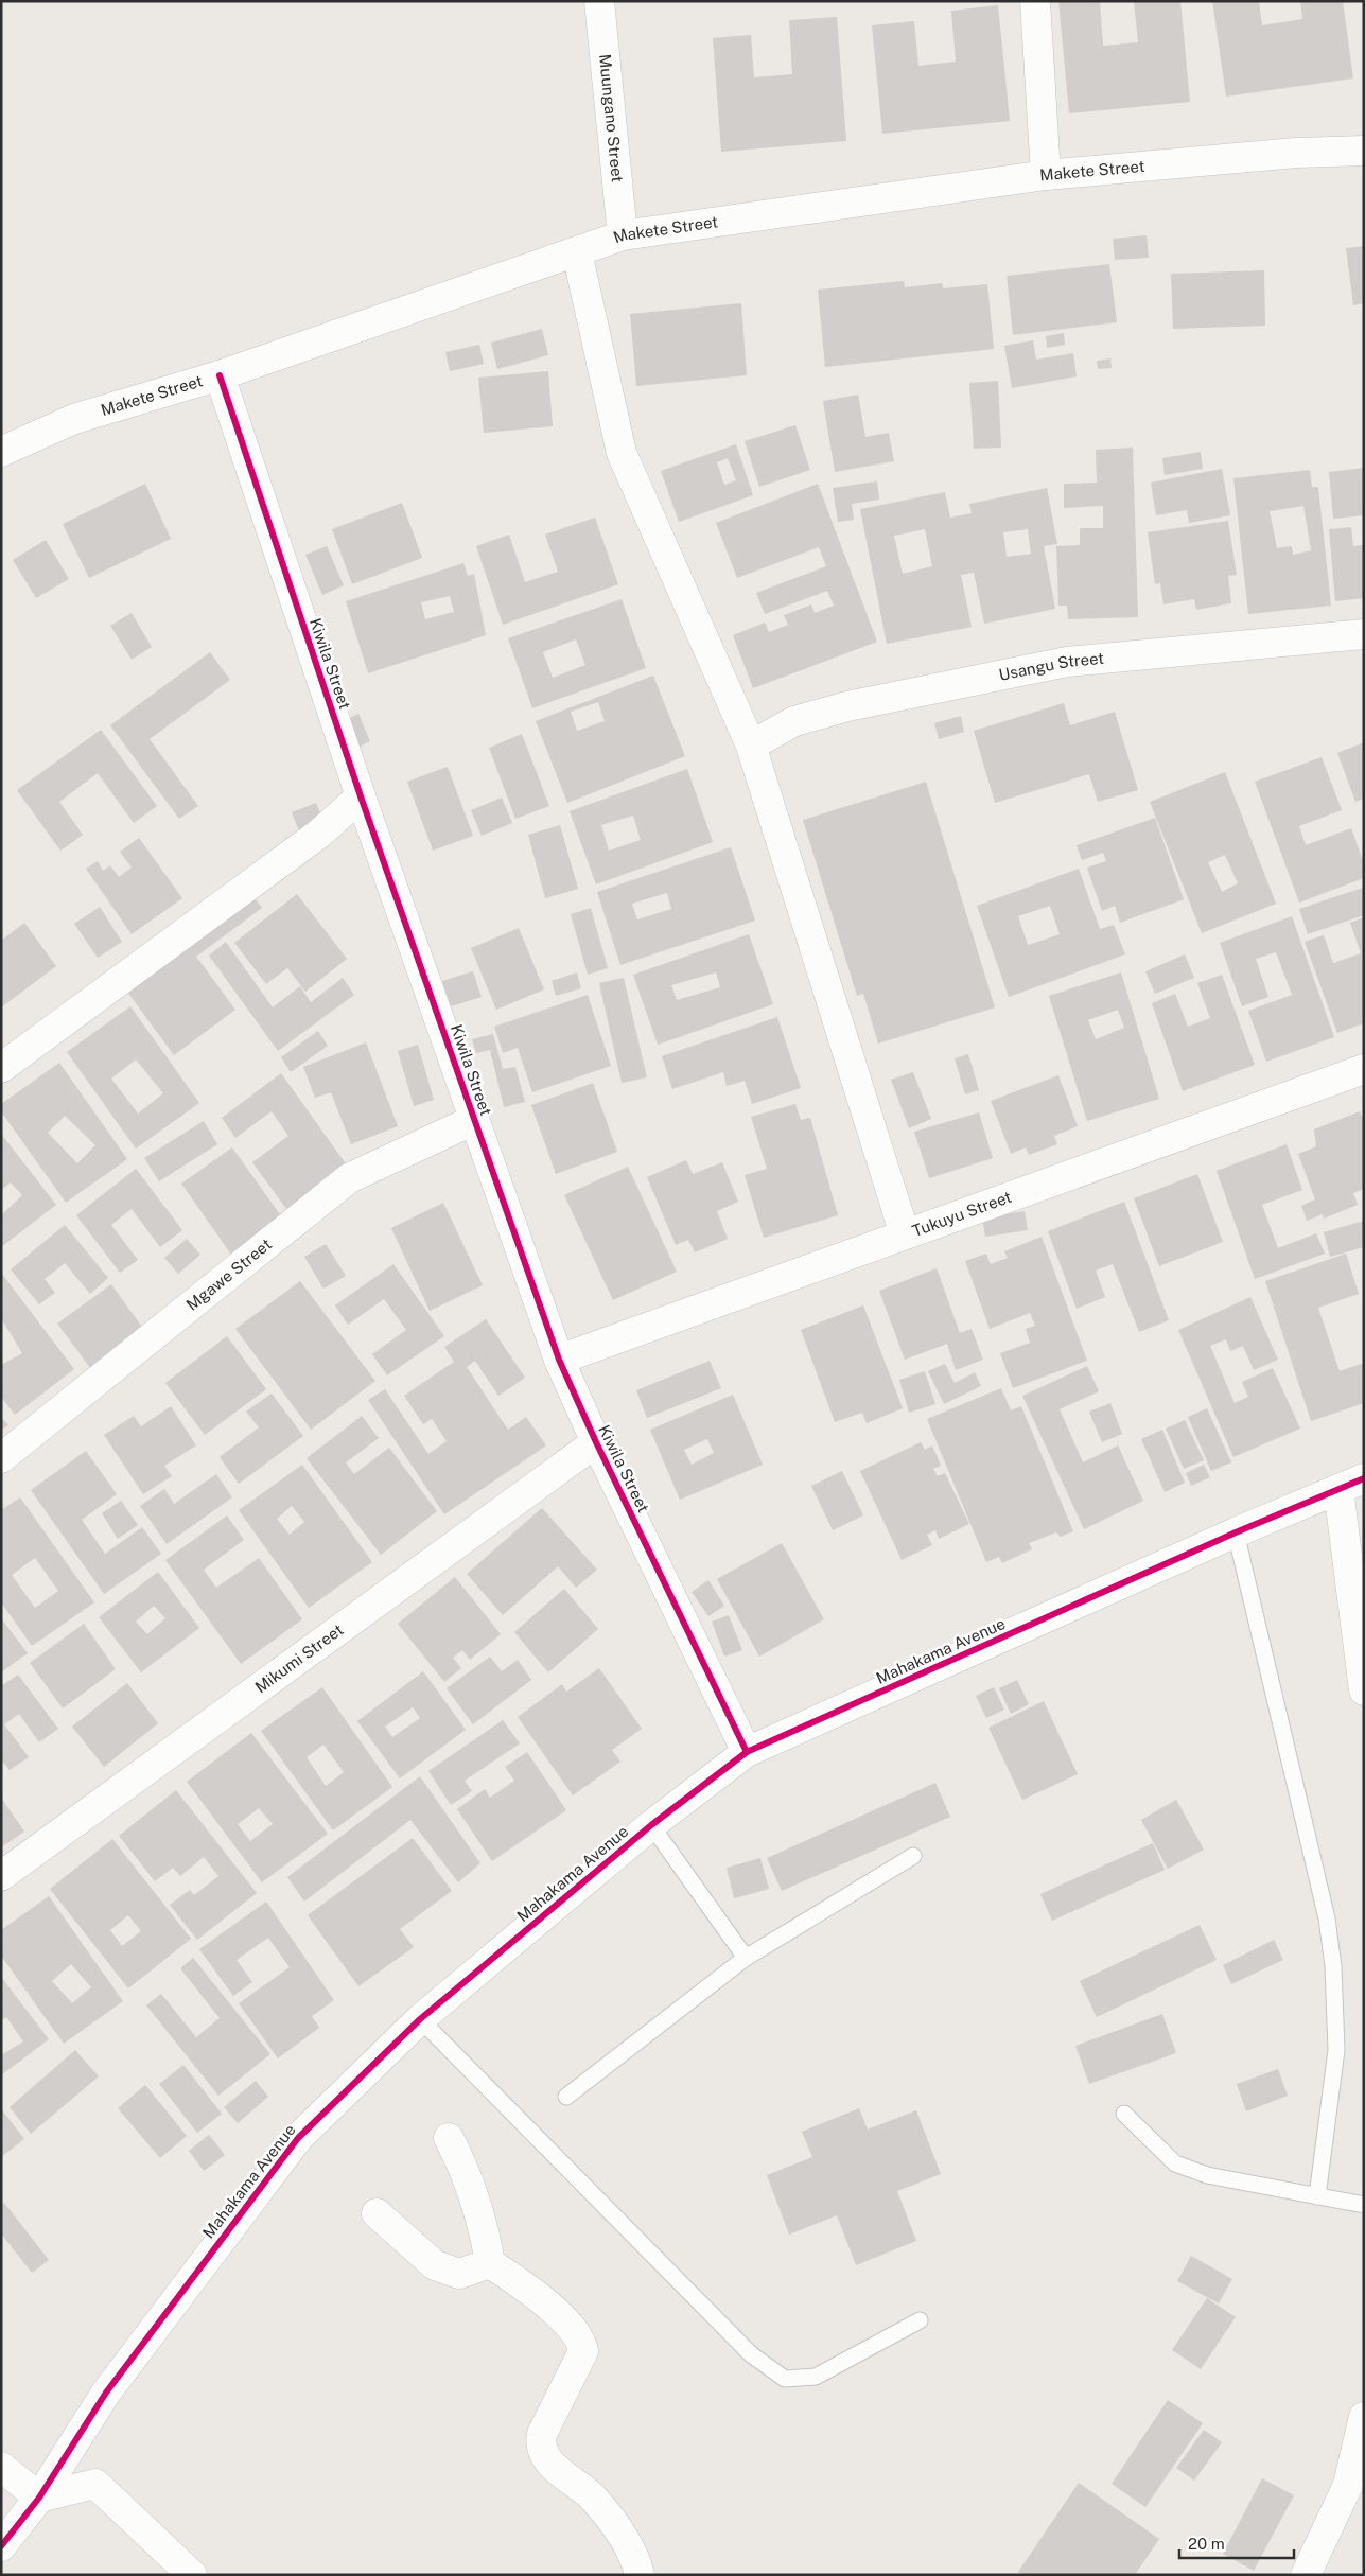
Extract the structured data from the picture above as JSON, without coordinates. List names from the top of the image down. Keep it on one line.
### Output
{"streets":{"street":["Muungano Street","Makete Street","Kiwila Street","Usangu Street","Tukuyu Street","Mgawe Street","Mahakama Avenue","Mikumi Street"]},"crossings":[["Muungano Street","Makete Street"],["Makete Street","Kiwila Street"],["Kiwila Street","Tukuyu Street"],["Kiwila Street","Mgawe Street"],["Kiwila Street","Mahakama Avenue"],["Kiwila Street","Mikumi Street"]],"scale_bar":"20 m"}
